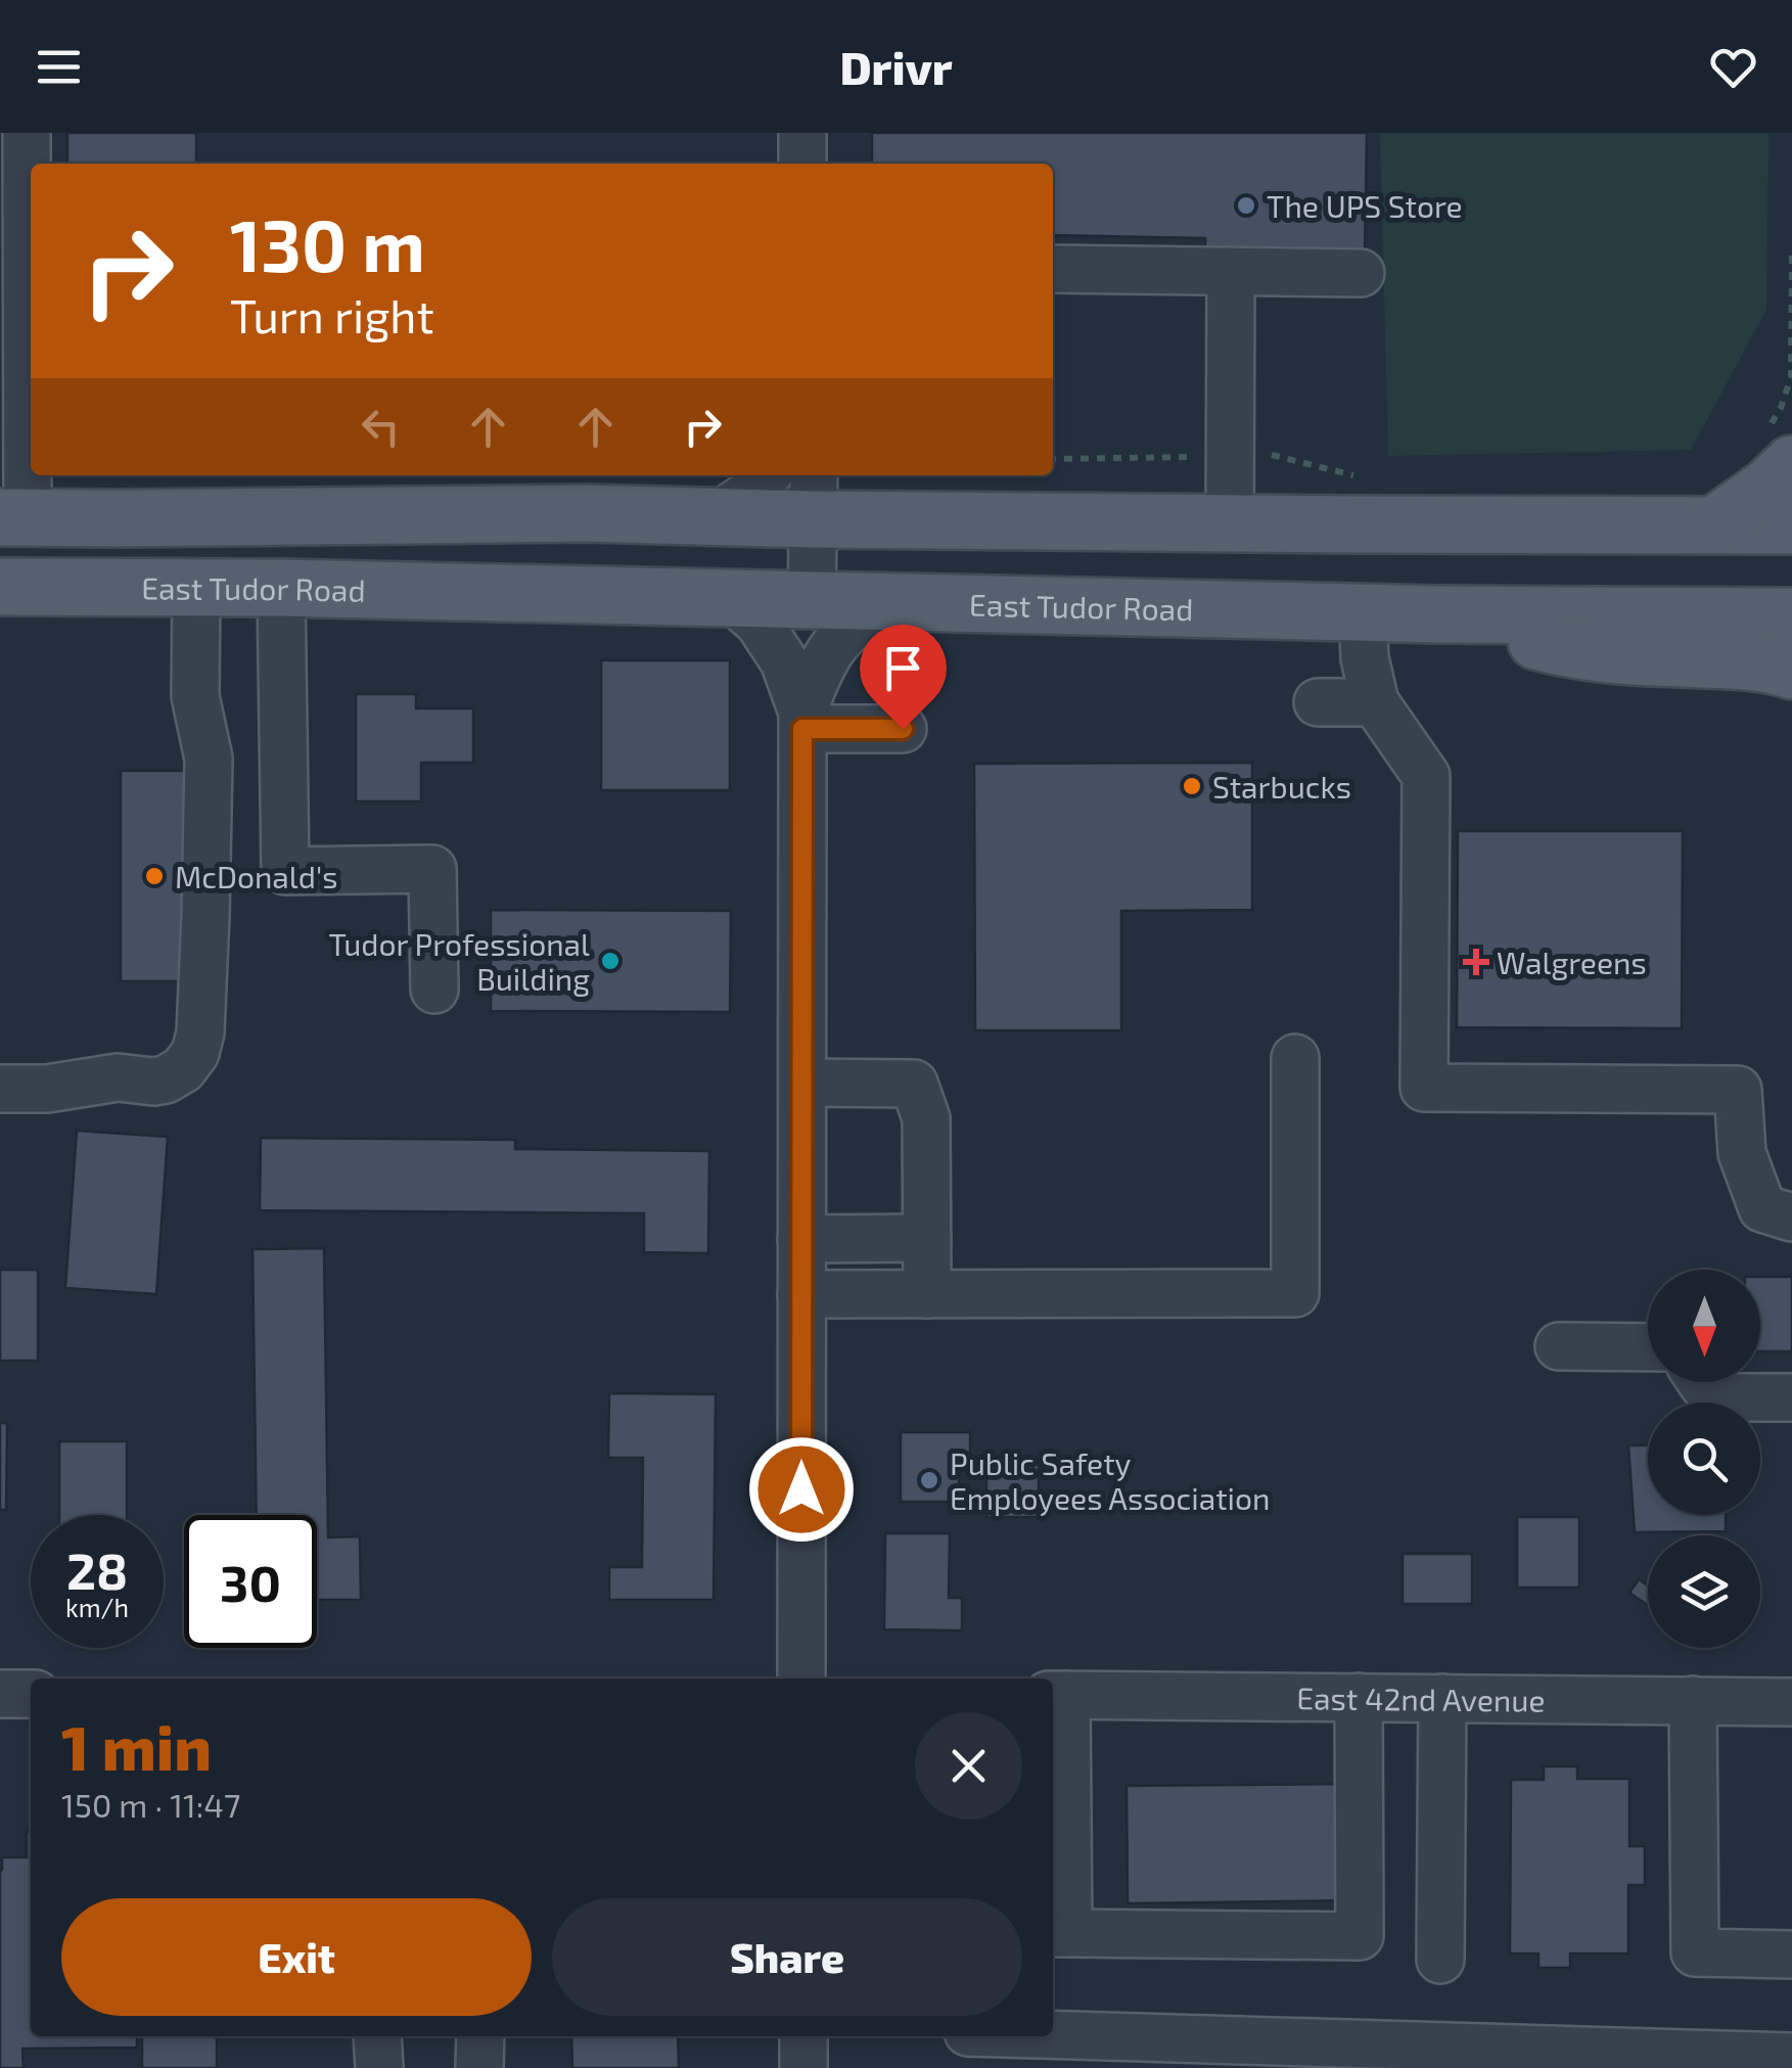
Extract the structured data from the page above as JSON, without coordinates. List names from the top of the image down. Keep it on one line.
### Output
{"streets":{"main road":["East Tudor Road"],"street":["East 42nd Avenue"]},"places":{"other":["The UPS Store","Starbucks","McDonald's","Tudor Professional Building","Public Safety Employees Association"],"health":["Walgreens"]},"north":"bottom","page":{"header":"Drivr","turn":["130 m","Turn right"],"speed":"28 km/h","limit":"30","heading":["1 min","150 m · 11:47"],"buttons":["Exit","Share"]}}
